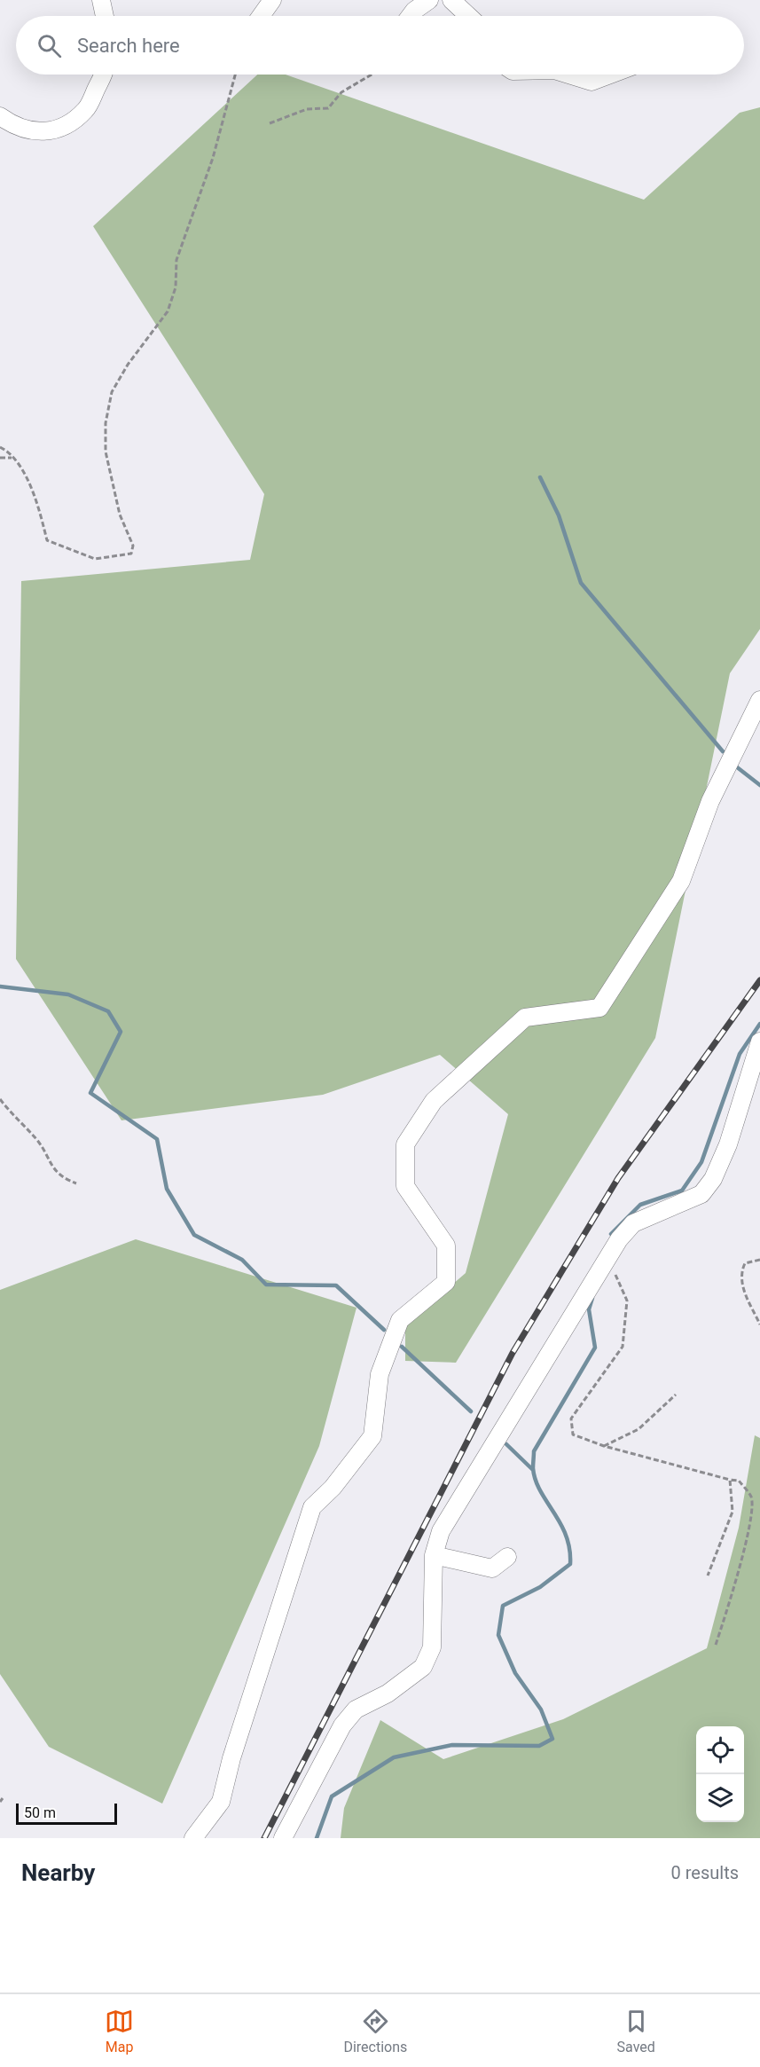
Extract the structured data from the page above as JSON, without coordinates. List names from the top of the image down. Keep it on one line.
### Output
{"scale_bar":"50 m","page":{"search":"Search here","scale":"50 m","heading":["Nearby","0 results"],"nav":["Map","Directions","Saved"]}}
